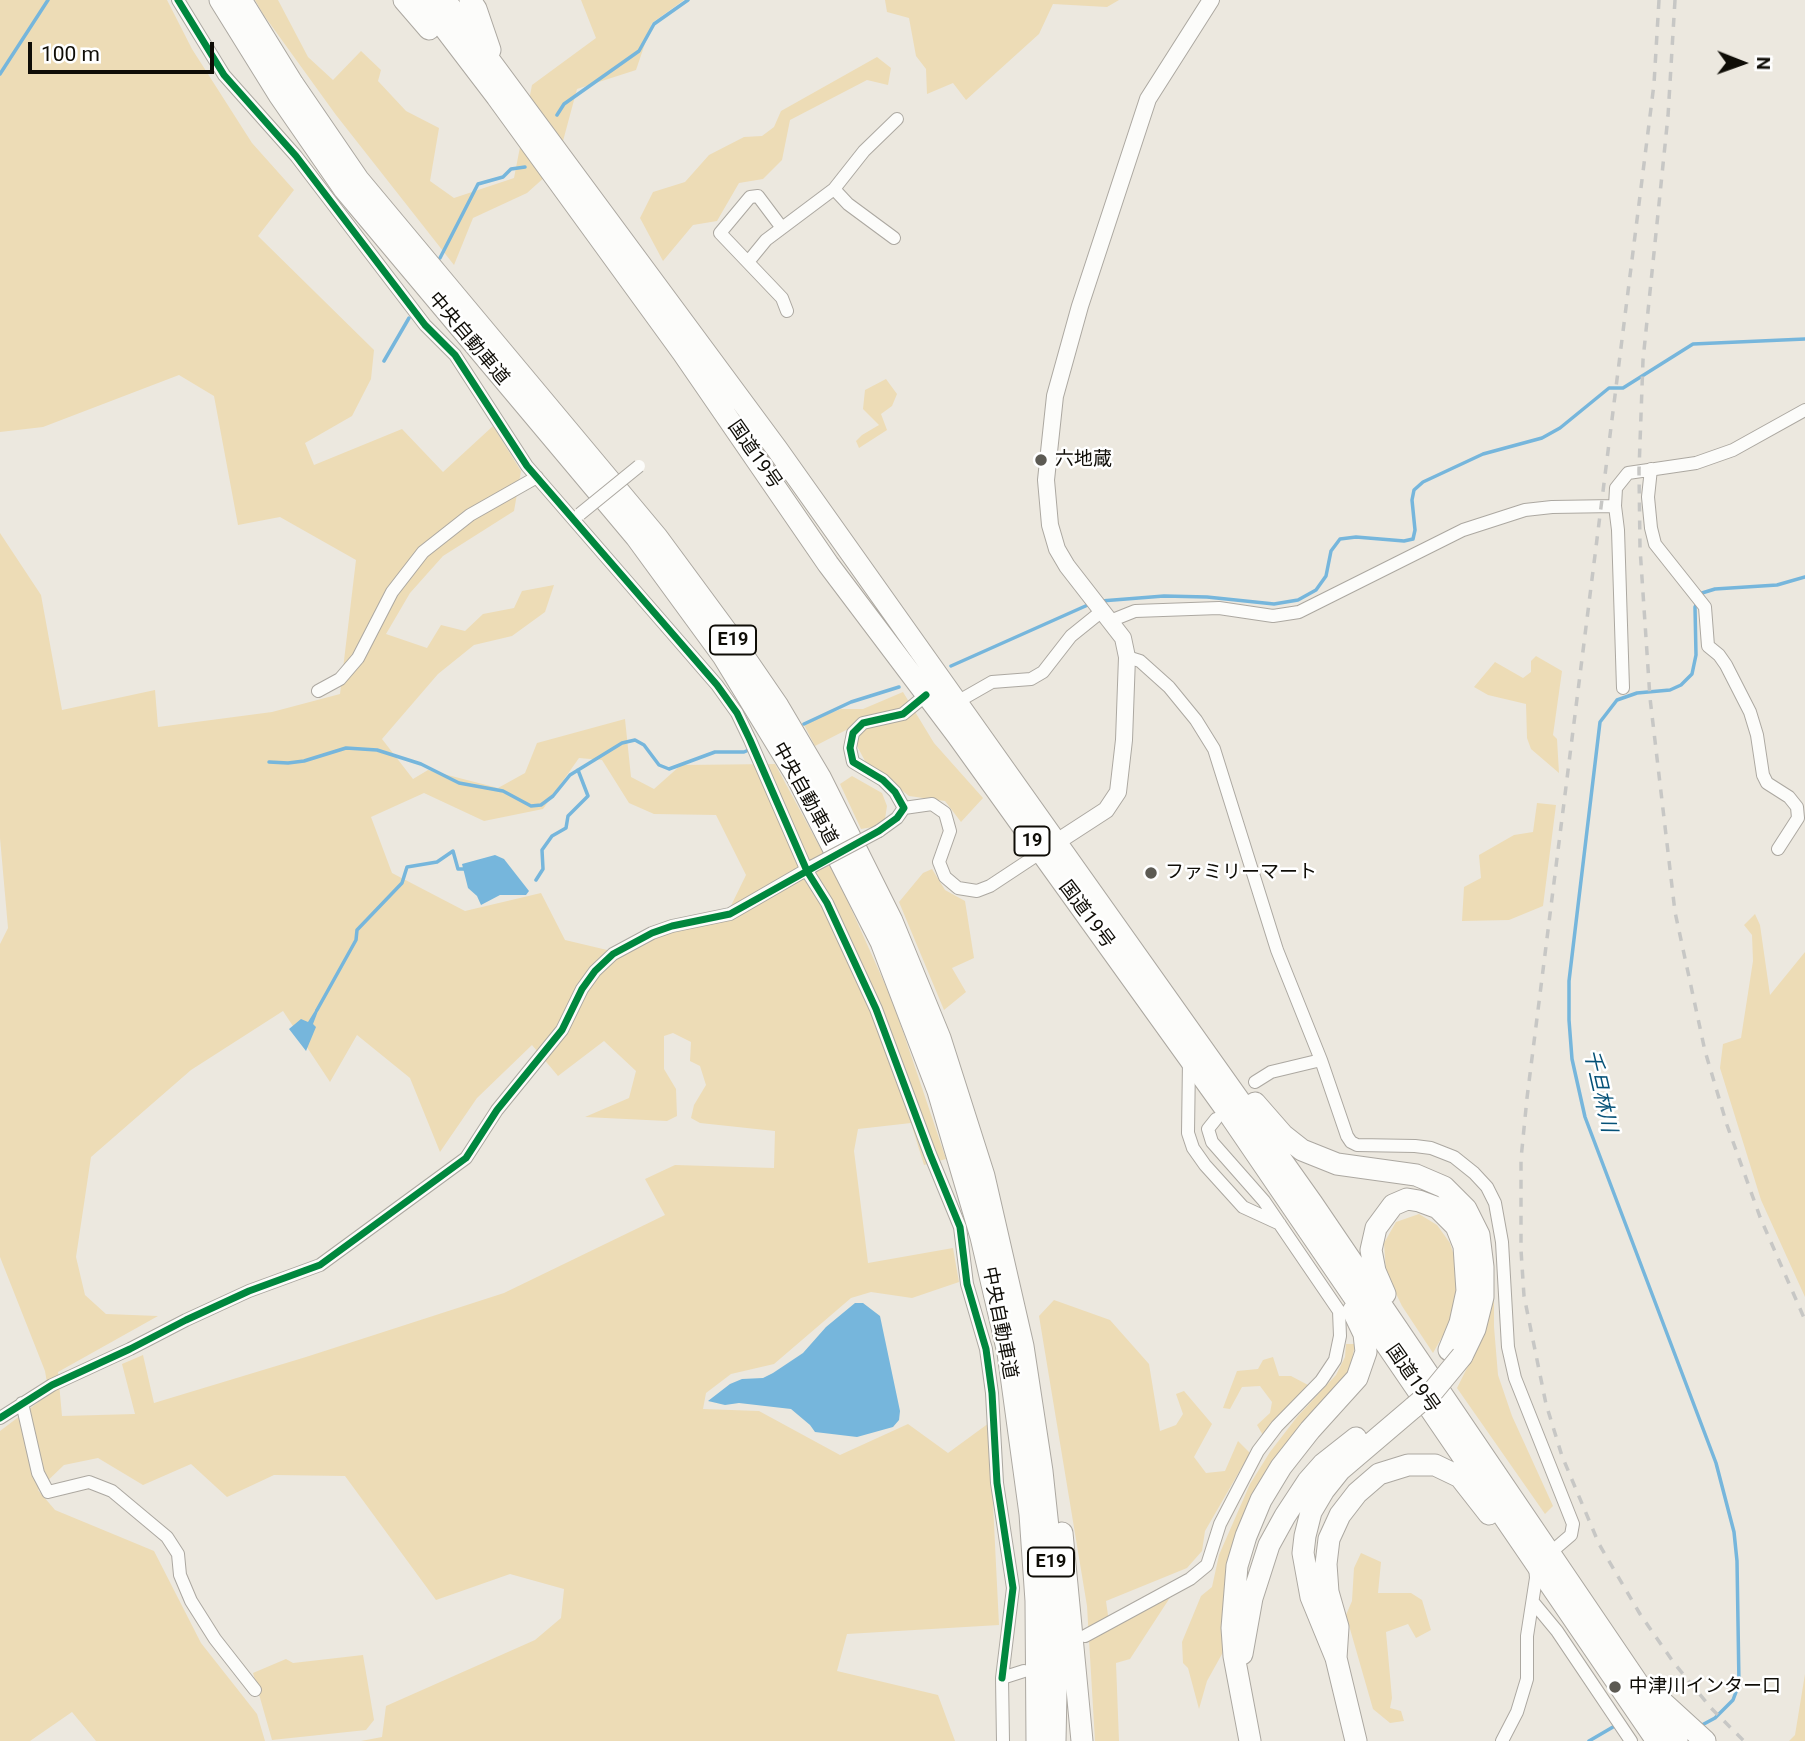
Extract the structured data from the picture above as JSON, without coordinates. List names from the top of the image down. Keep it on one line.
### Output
{"streets":{"highway":["中央自動車道","国道19号","E19","19"]},"water":["千旦林川"],"places":["六地蔵","ファミリーマート","中津川インター口"],"scale_bar":"100 m","north":"right"}
